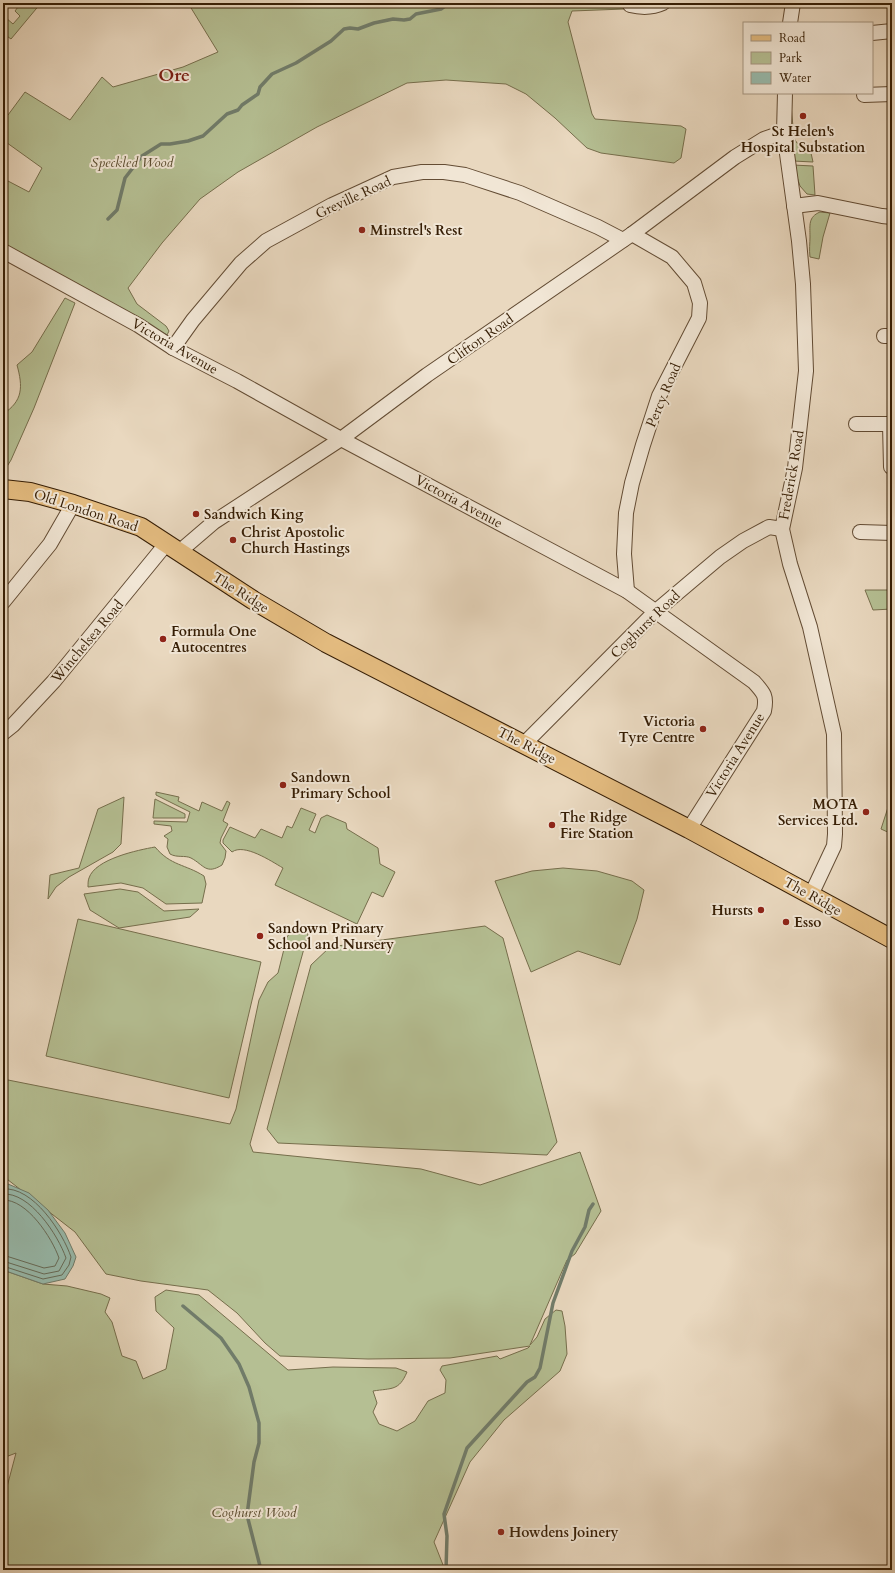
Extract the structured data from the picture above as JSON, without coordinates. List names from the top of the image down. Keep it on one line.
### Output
{"streets":{"main road":["Old London Road","The Ridge"],"street":["Greville Road","Clifton Road","Victoria Avenue","Percy Road","Frederick Road","Coghurst Road","Winchelsea Road"]},"crossings":[["Greville Road","Clifton Road"],["Greville Road","Victoria Avenue"],["Greville Road","Percy Road"],["Clifton Road","Victoria Avenue"],["Clifton Road","Percy Road"],["Clifton Road","Frederick Road"],["Clifton Road","Old London Road"],["Clifton Road","The Ridge"],["Clifton Road","Winchelsea Road"],["Victoria Avenue","Percy Road"],["Victoria Avenue","The Ridge"],["Victoria Avenue","Coghurst Road"],["Frederick Road","The Ridge"],["Frederick Road","Coghurst Road"],["Old London Road","The Ridge"],["Old London Road","Winchelsea Road"],["The Ridge","Coghurst Road"],["The Ridge","Winchelsea Road"]],"districts":["Ore"],"parks":["Speckled Wood","Coghurst Wood"],"places":["St Helen's Hospital Substation","Minstrel's Rest","Sandwich King","Christ Apostolic Church Hastings","Formula One Autocentres","Victoria Tyre Centre","Sandown Primary School","MOTA Services Ltd.","The Ridge Fire Station","Hursts","Esso","Sandown Primary School and Nursery","Howdens Joinery"],"legend":["Road","Park","Water"]}
